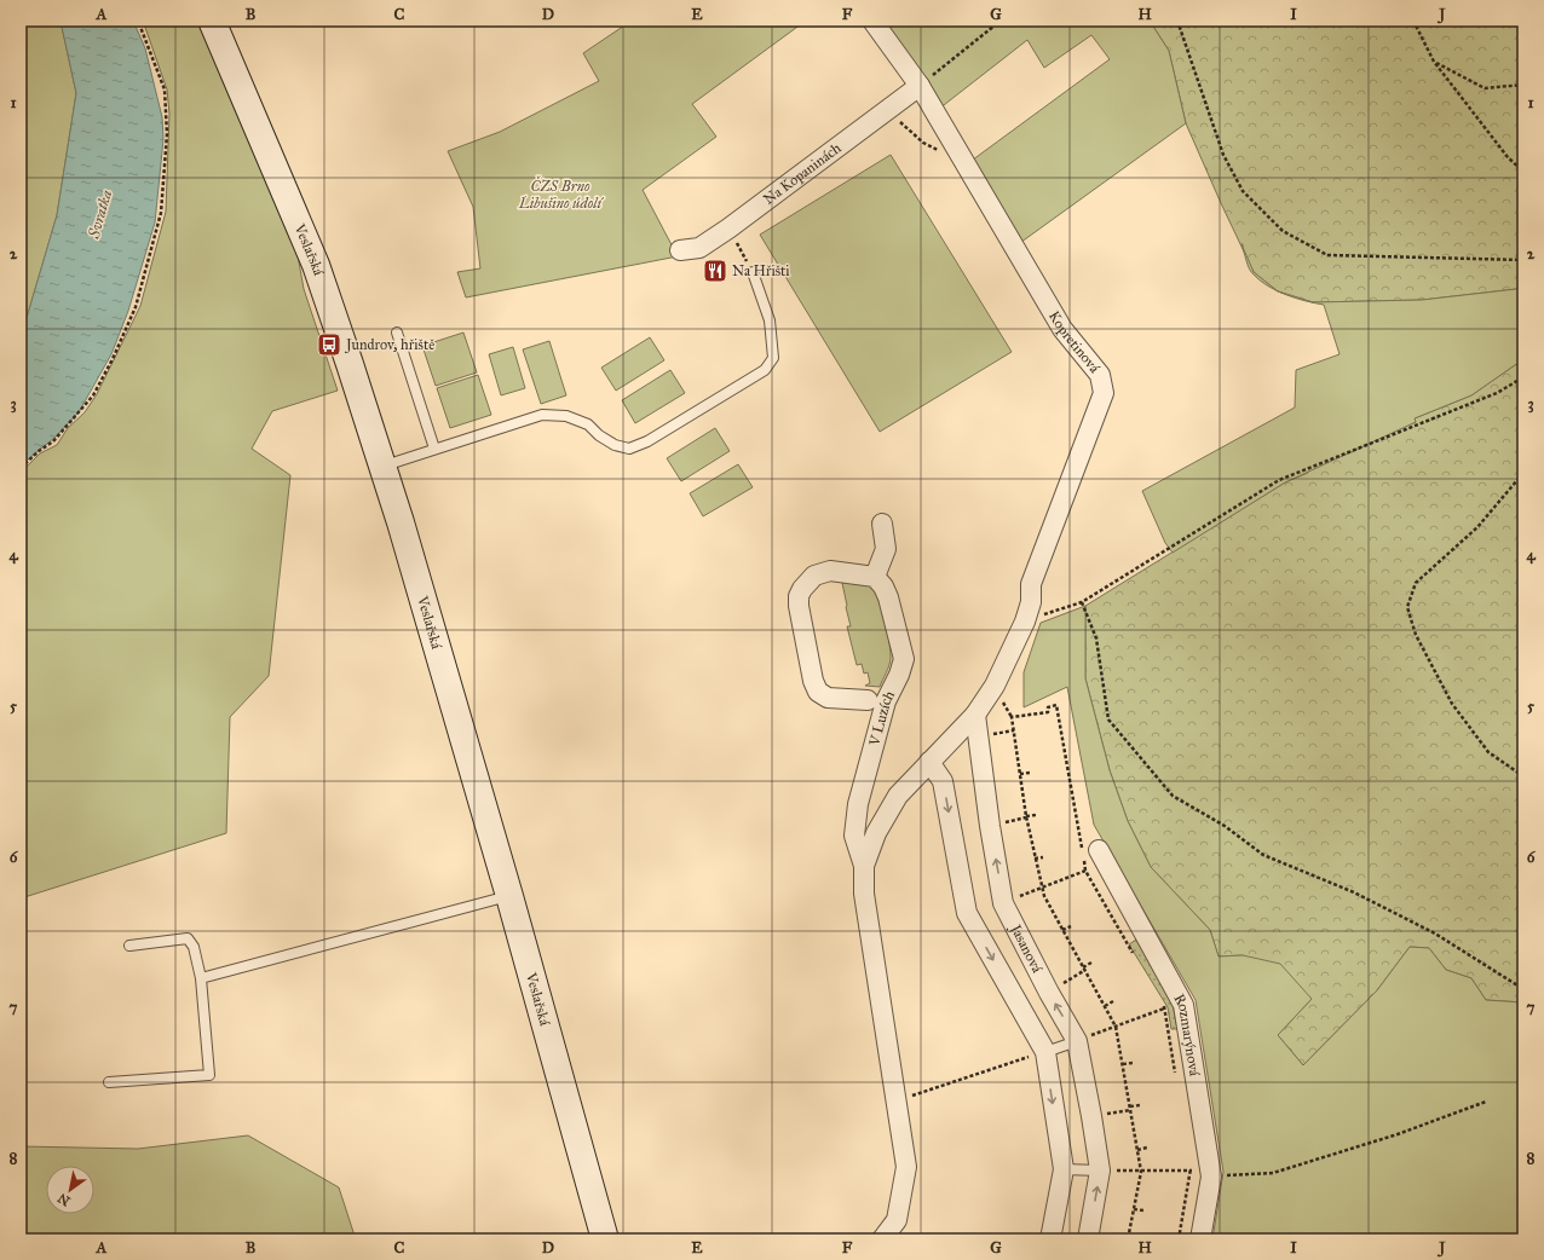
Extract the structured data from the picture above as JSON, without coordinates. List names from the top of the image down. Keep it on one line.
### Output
{"streets":{"street":["Na Kopaninách","Veslařská","Kopretinová","V Luzích","Jasanová","Rozmarýnová"]},"crossings":[["Na Kopaninách","Kopretinová"],["Kopretinová","Jasanová"]],"water":["Svratka"],"parks":["ČZS Brno Libušino údolí"],"places":{"restaurant":["Na Hřišti"],"bus stop":["Jundrov, hřiště"]},"north":"bottom left","grid":{"columns":["A","B","C","D","E","F","G","H","I","J"],"rows":["1","2","3","4","5","6","7","8"]}}
